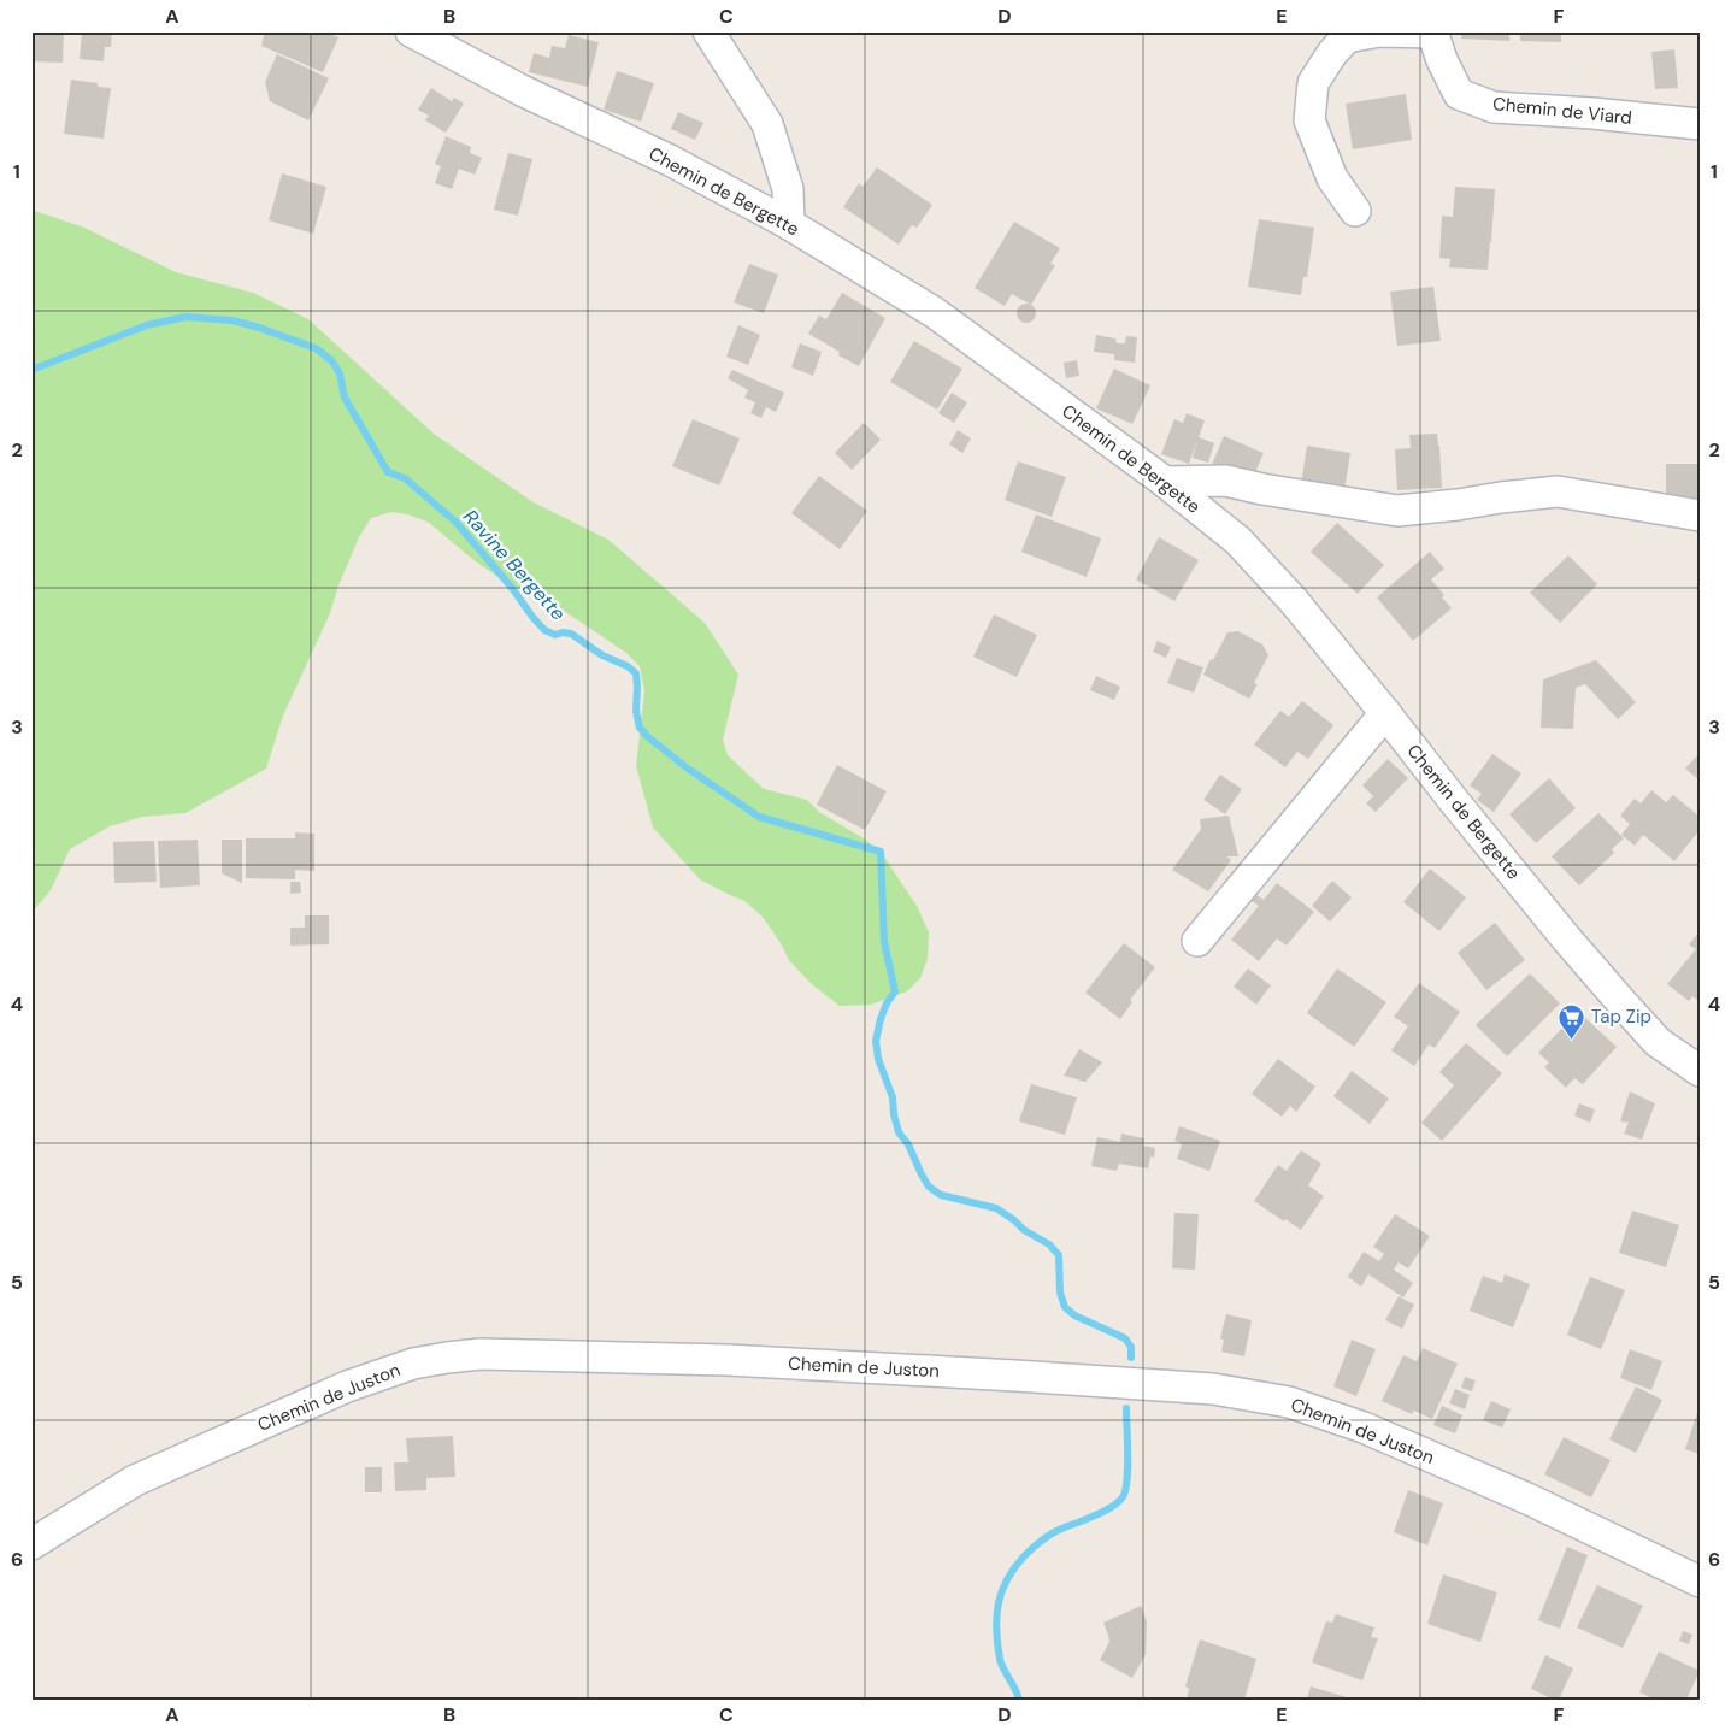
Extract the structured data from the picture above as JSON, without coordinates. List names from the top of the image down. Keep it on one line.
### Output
{"streets":{"street":["Chemin de Viard","Chemin de Bergette","Chemin de Juston"]},"water":["Ravine Bergette"],"places":{"supermarket":["Tap Zip"]},"grid":{"columns":["A","B","C","D","E","F"],"rows":["1","2","3","4","5","6"]}}
